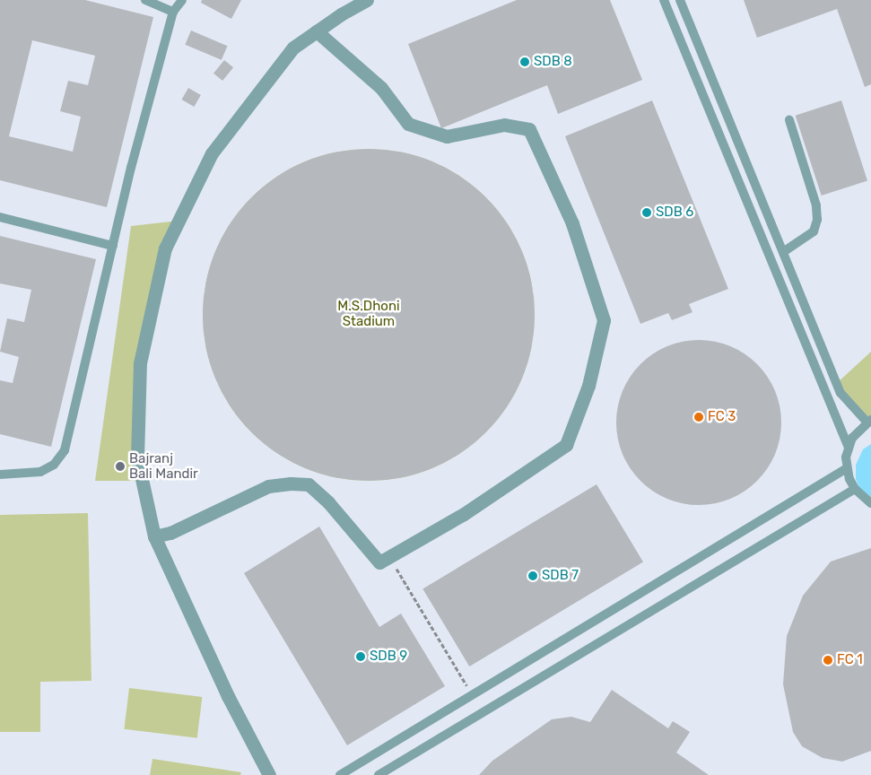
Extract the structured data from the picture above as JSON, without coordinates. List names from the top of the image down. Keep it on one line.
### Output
{"parks":["M.S.Dhoni Stadium"],"places":["SDB 8","SDB 6","FC 3","Bajranj Bali Mandir","SDB 7","SDB 9","FC 1"]}
